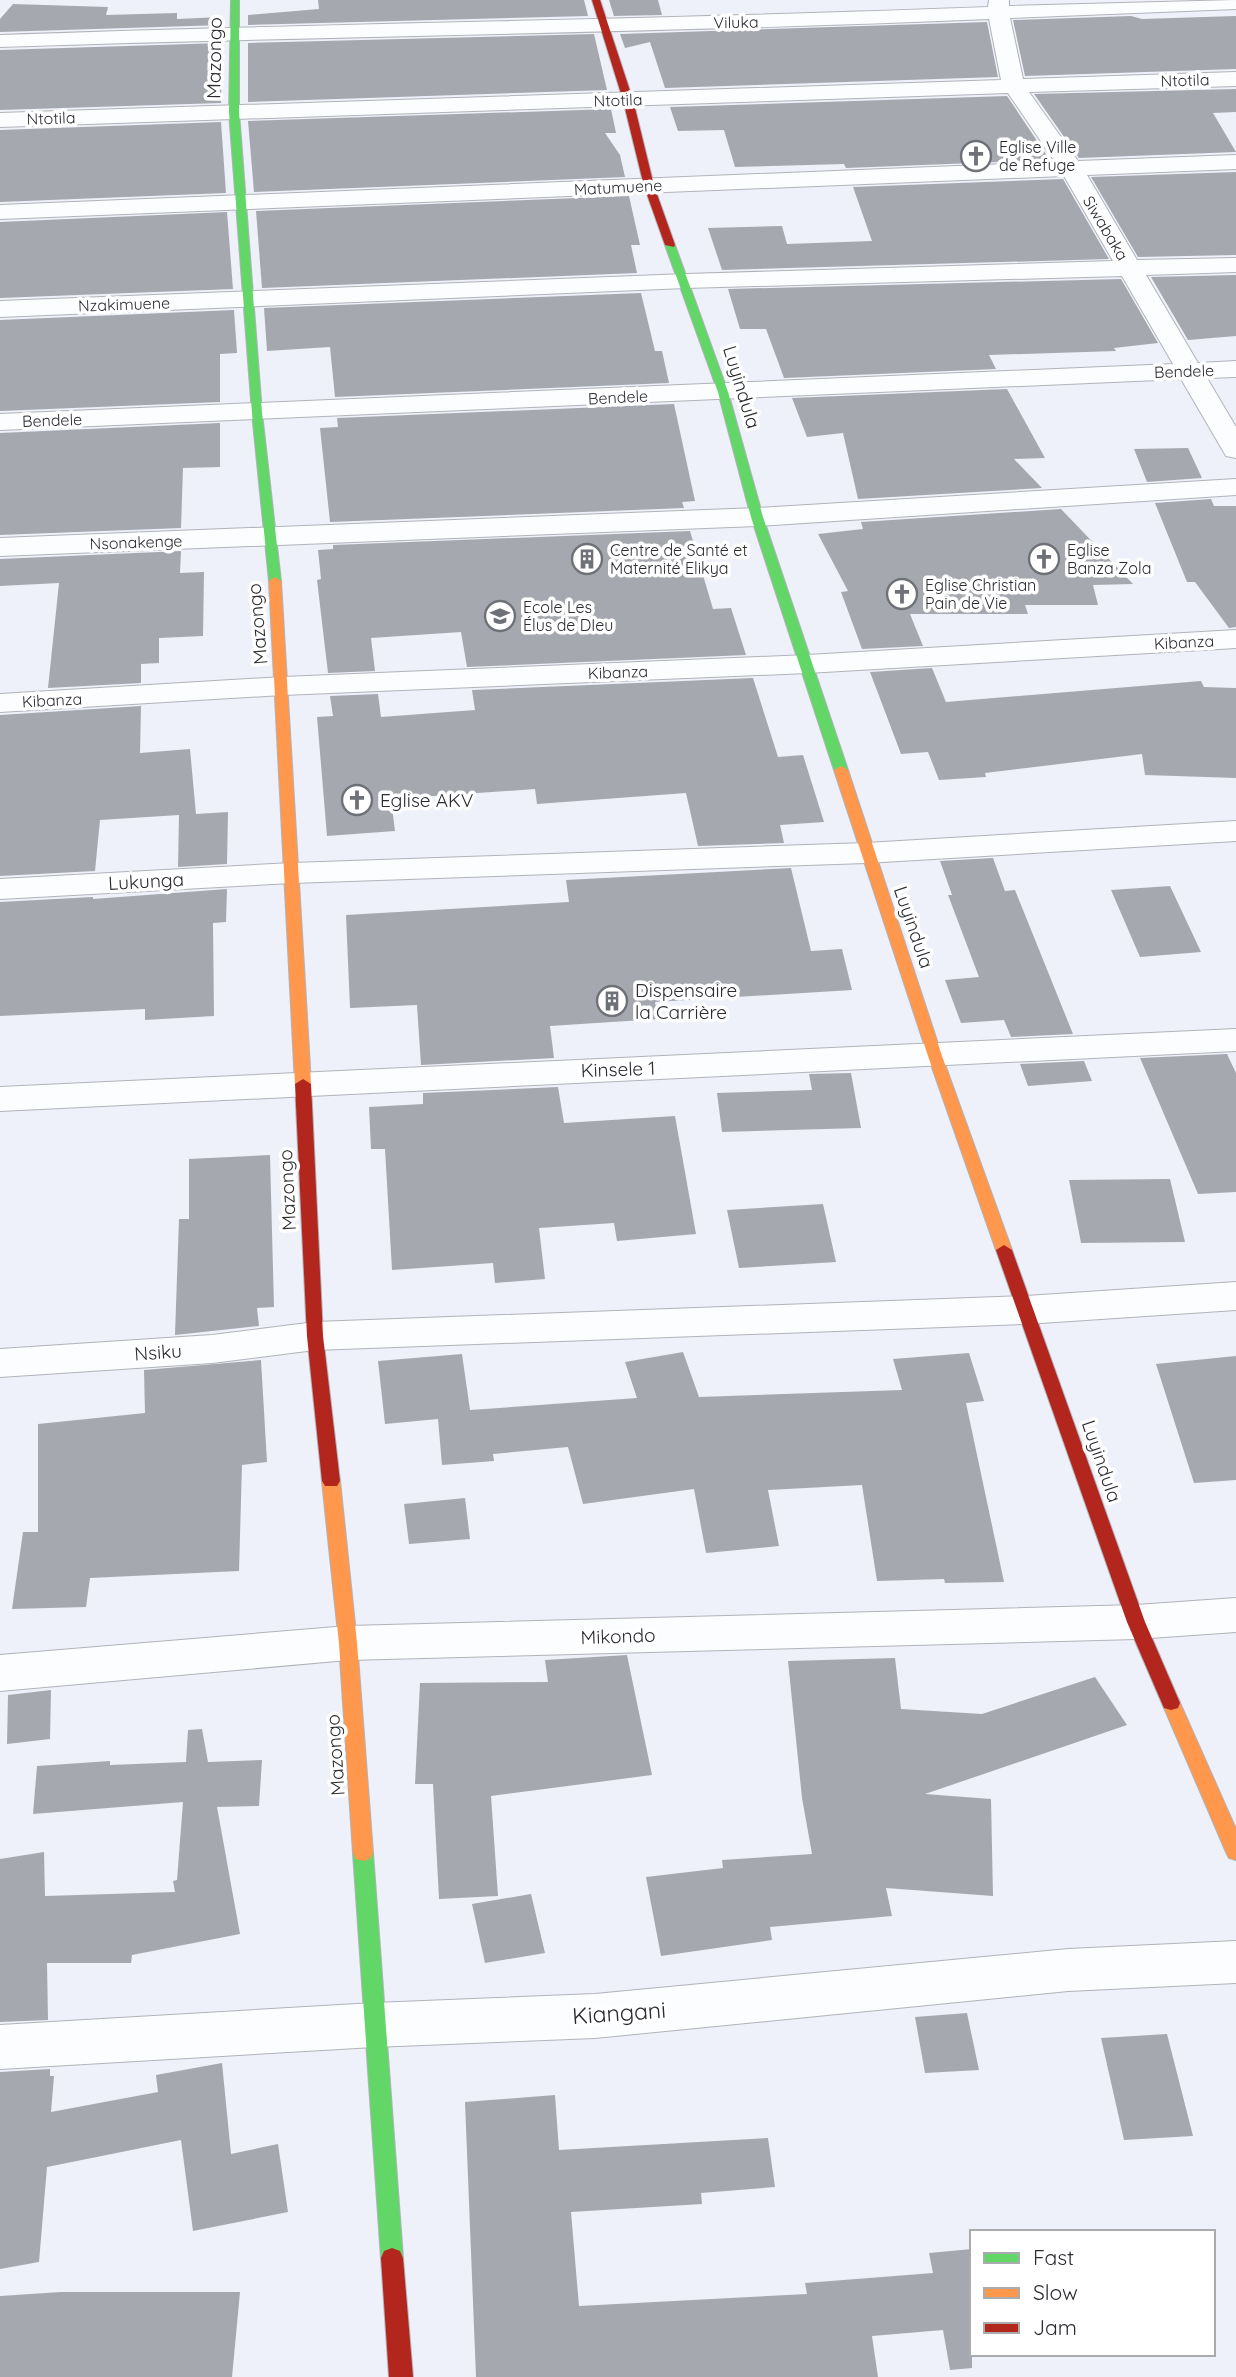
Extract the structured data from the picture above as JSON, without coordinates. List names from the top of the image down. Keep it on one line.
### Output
{"streets":{"street":["Viluka","Mazongo","Ntotila","Matumuene","Siwabaka","Nzakimuene","Bendele","Luyindula","Nsonakenge","Kibanza","Lukunga","Kinsele 1","Nsiku","Mikondo","Kiangani"]},"crossings":[["Viluka","Mazongo"],["Viluka","Siwabaka"],["Viluka","Luyindula"],["Mazongo","Ntotila"],["Mazongo","Matumuene"],["Mazongo","Nzakimuene"],["Mazongo","Bendele"],["Mazongo","Nsonakenge"],["Mazongo","Kibanza"],["Mazongo","Lukunga"],["Mazongo","Kinsele 1"],["Mazongo","Nsiku"],["Mazongo","Mikondo"],["Mazongo","Kiangani"],["Ntotila","Siwabaka"],["Ntotila","Luyindula"],["Matumuene","Siwabaka"],["Matumuene","Luyindula"],["Siwabaka","Nzakimuene"],["Siwabaka","Bendele"],["Nzakimuene","Luyindula"],["Bendele","Luyindula"],["Luyindula","Nsonakenge"],["Luyindula","Kibanza"],["Luyindula","Lukunga"],["Luyindula","Kinsele 1"],["Luyindula","Nsiku"],["Luyindula","Mikondo"]],"places":{"church":["Eglise Ville de Refuge","Eglise Banza Zola","Eglise Christian Pain de Vie","Eglise AKV"],"building":["Centre de Santé et Maternité Elikya","Dispensaire la Carrière"],"school or university":["Ecole Les Élus de DIeu"]},"legend":["Fast","Slow","Jam"]}
